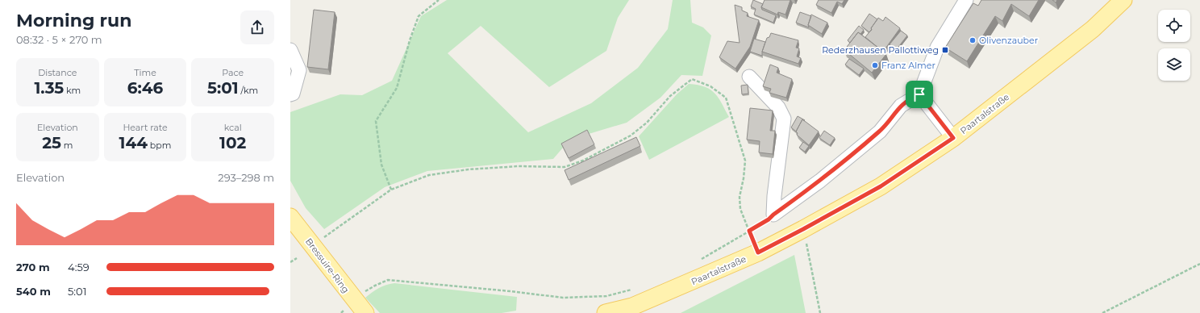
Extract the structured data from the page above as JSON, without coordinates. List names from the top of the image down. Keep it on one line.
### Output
{"streets":{"main road":["Paartalstraße","Bressuire-Ring"]},"places":{"other":["Olivenzauber","Franz Almer"],"transit":["Rederzhausen Pallottiweg"]},"page":{"heading":["Morning run","08:32 · 5 × 270 m"],"stats":[["Distance","1.35 km"],["Time","6:46"],["Pace","5:01 /km"],["Elevation","25 m"],["Heart rate","144 bpm"],["kcal","102"]],"chart":["Elevation","293–298 m"],"list":[{"name":"270 m","note":"4:59"},{"name":"540 m","note":"5:01"}]}}
